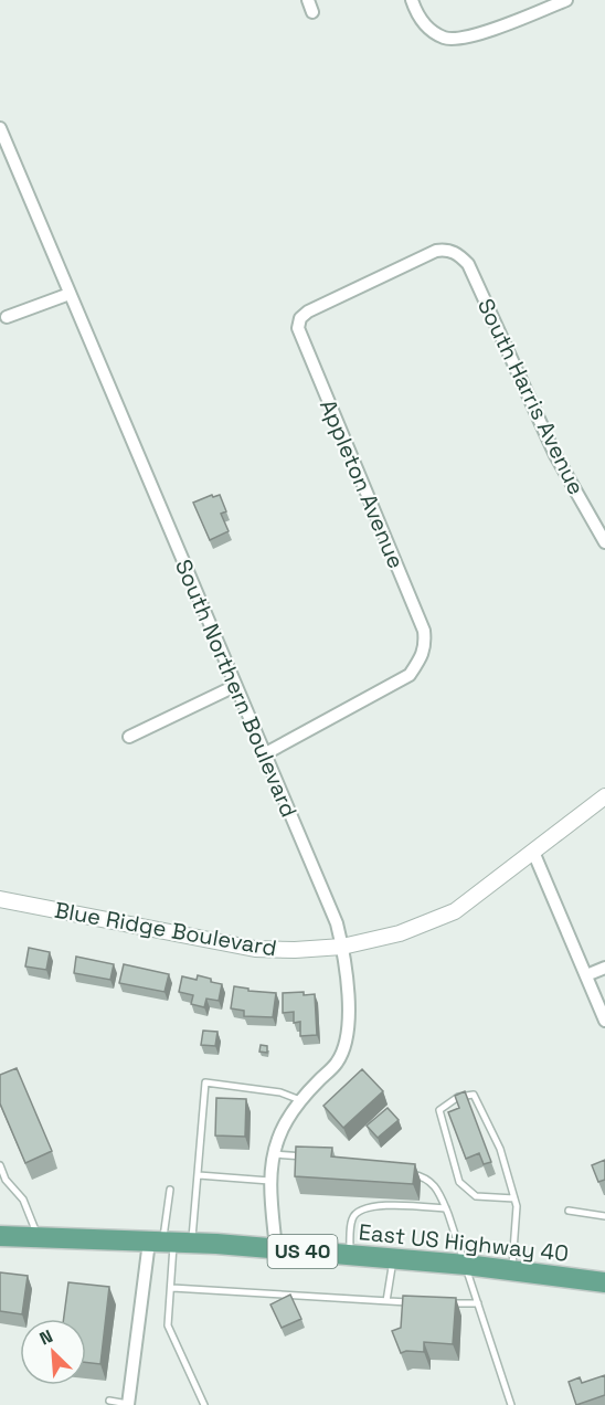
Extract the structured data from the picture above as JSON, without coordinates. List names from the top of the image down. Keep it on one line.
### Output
{"streets":{"main road":["East US Highway 40","US 40"],"street":["South Harris Avenue","Appleton Avenue","South Northern Boulevard","Blue Ridge Boulevard"]},"crossings":[["South Harris Avenue","Appleton Avenue"],["Appleton Avenue","South Northern Boulevard"],["South Northern Boulevard","Blue Ridge Boulevard"],["South Northern Boulevard","East US Highway 40"]],"north":"top left"}
